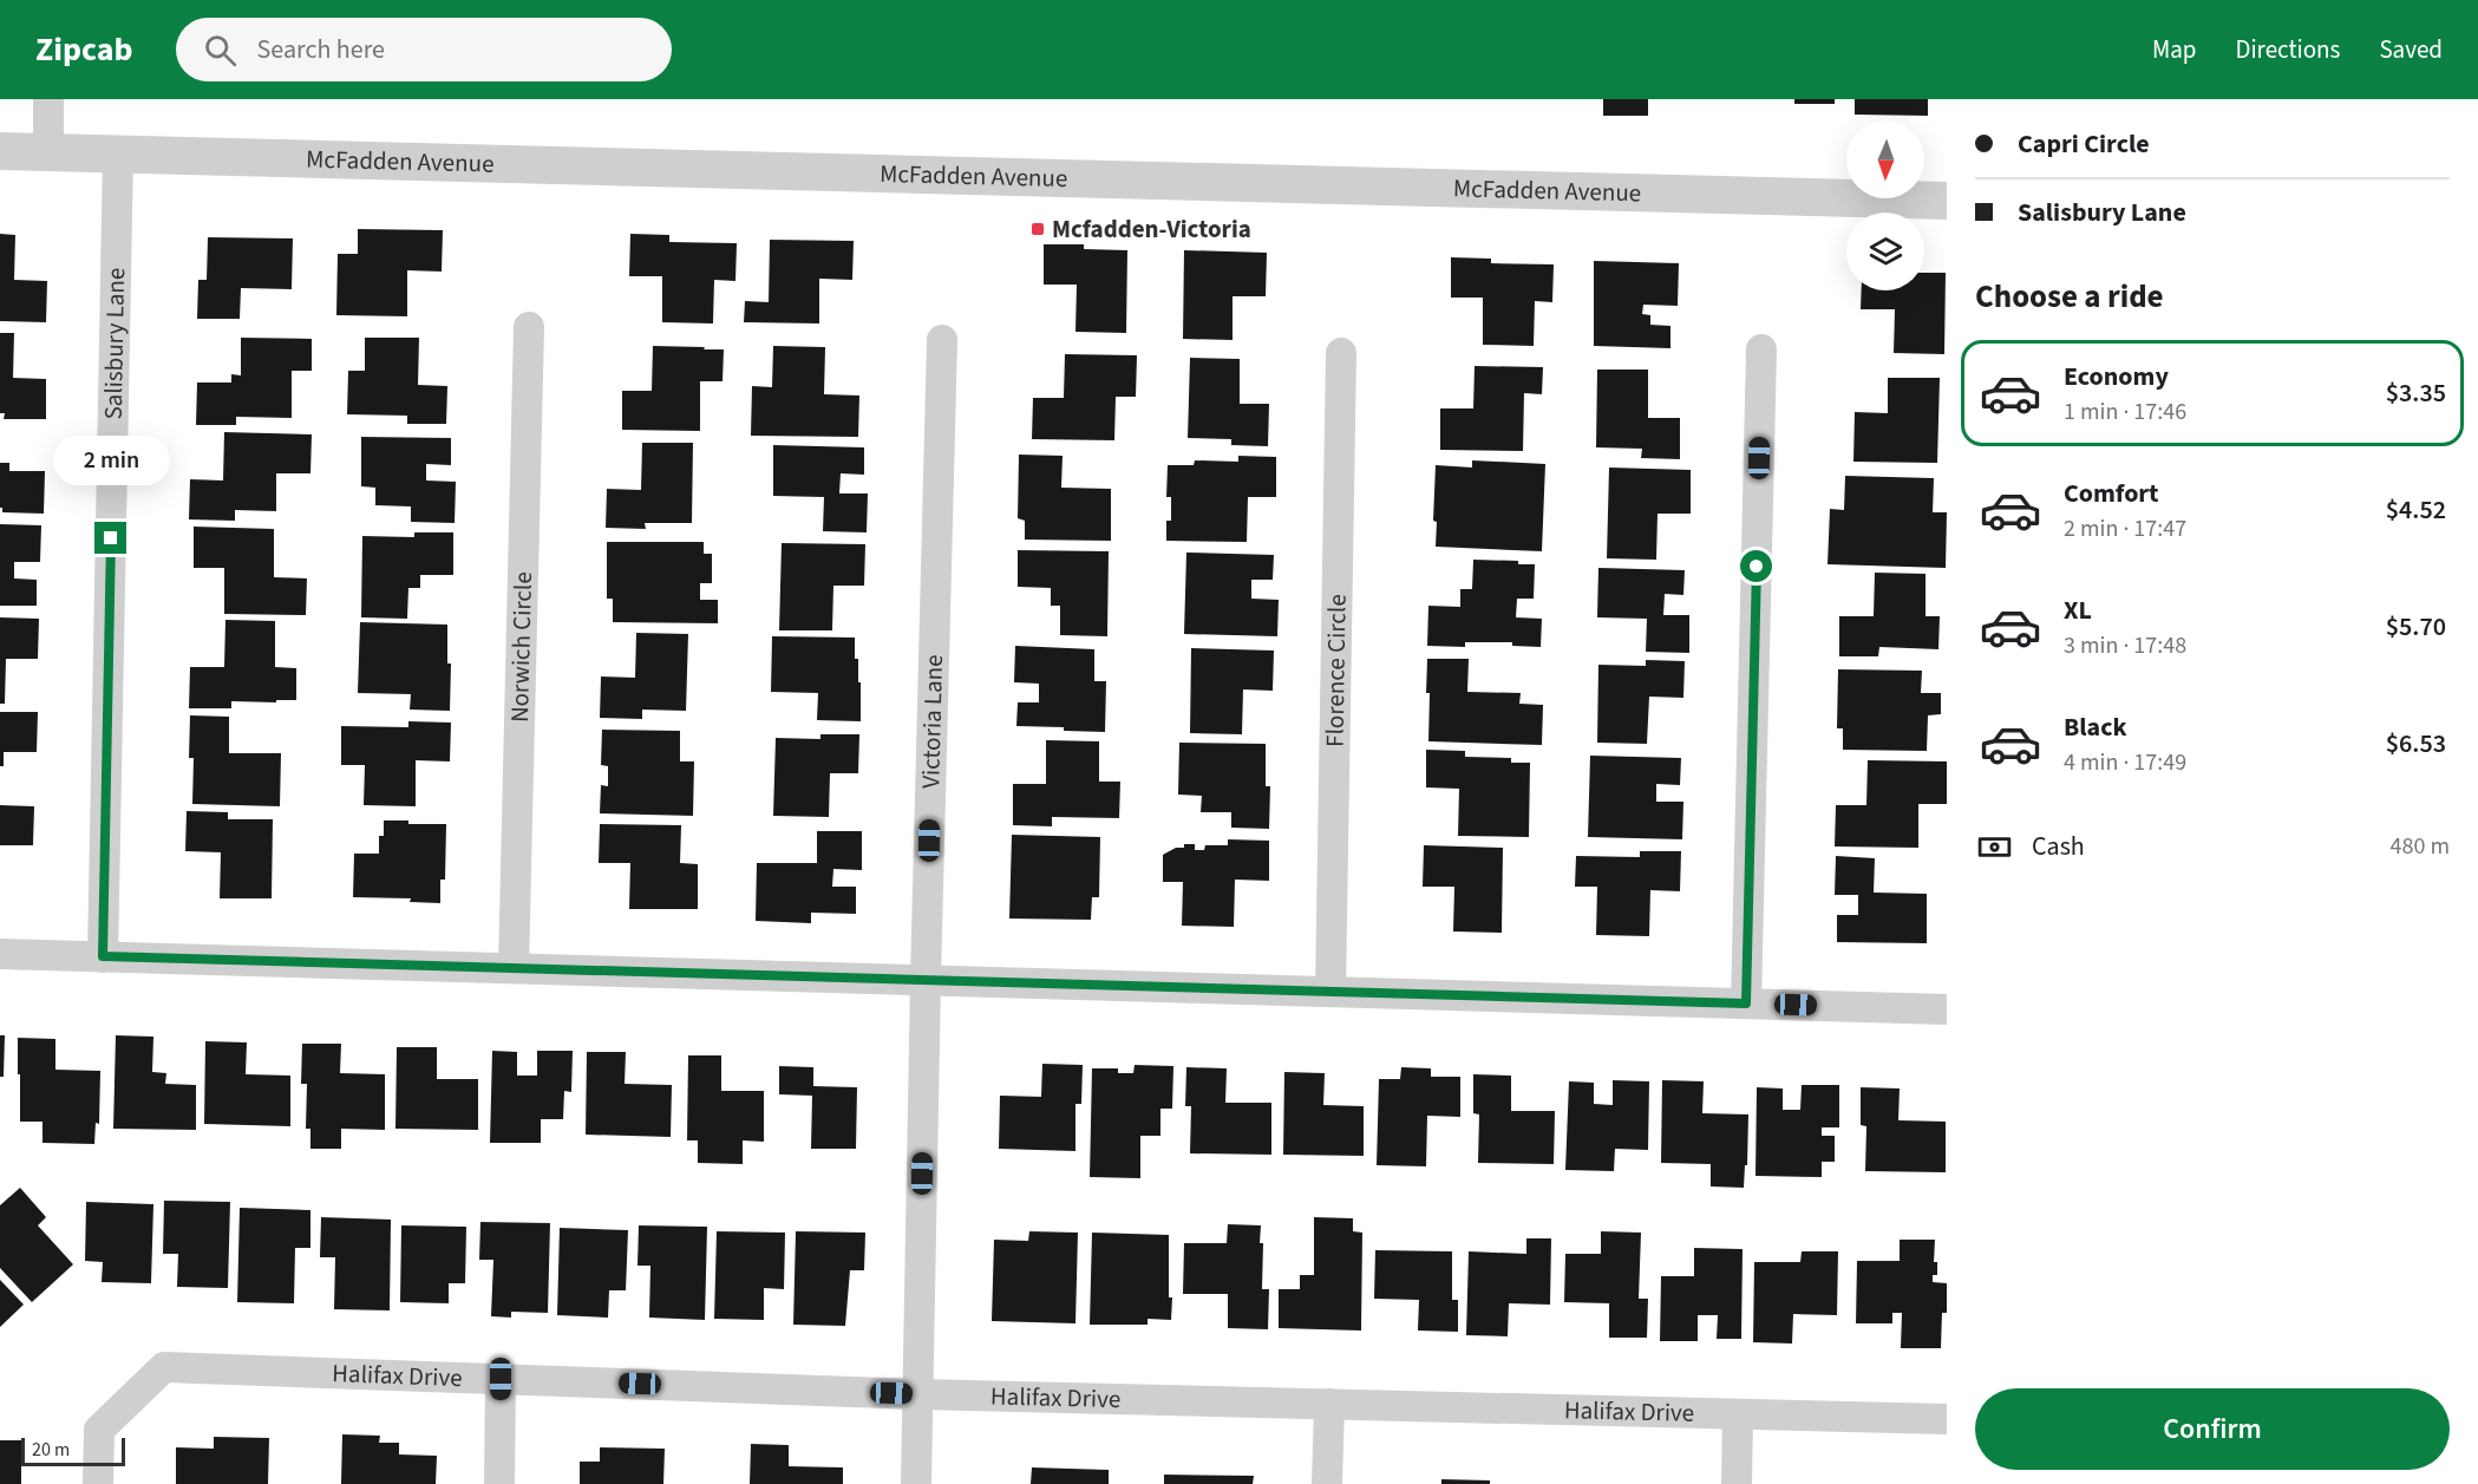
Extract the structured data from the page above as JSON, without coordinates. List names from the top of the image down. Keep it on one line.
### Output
{"streets":{"street":["McFadden Avenue","Salisbury Lane","Norwich Circle","Florence Circle","Victoria Lane","Halifax Drive"]},"crossings":[["McFadden Avenue","Salisbury Lane"],["Victoria Lane","Halifax Drive"]],"places":{"transit":["Mcfadden-Victoria"]},"scale_bar":"20 m","north":"bottom","page":{"header":"Zipcab","search":"Search here","nav":["Map","Directions","Saved"],"banner":["Capri Circle","Salisbury Lane"],"heading":"Choose a ride","list":[{"name":"Economy","note":"1 min · 17:46","value":"$3.35"},{"name":"Comfort","note":"2 min · 17:47","value":"$4.52"},{"name":"XL","note":"3 min · 17:48","value":"$5.70"},{"name":"Black","note":"4 min · 17:49","value":"$6.53"}],"bubble":"2 min","pay":["Cash","480 m"],"buttons":"Confirm","scale":"20 m"}}
